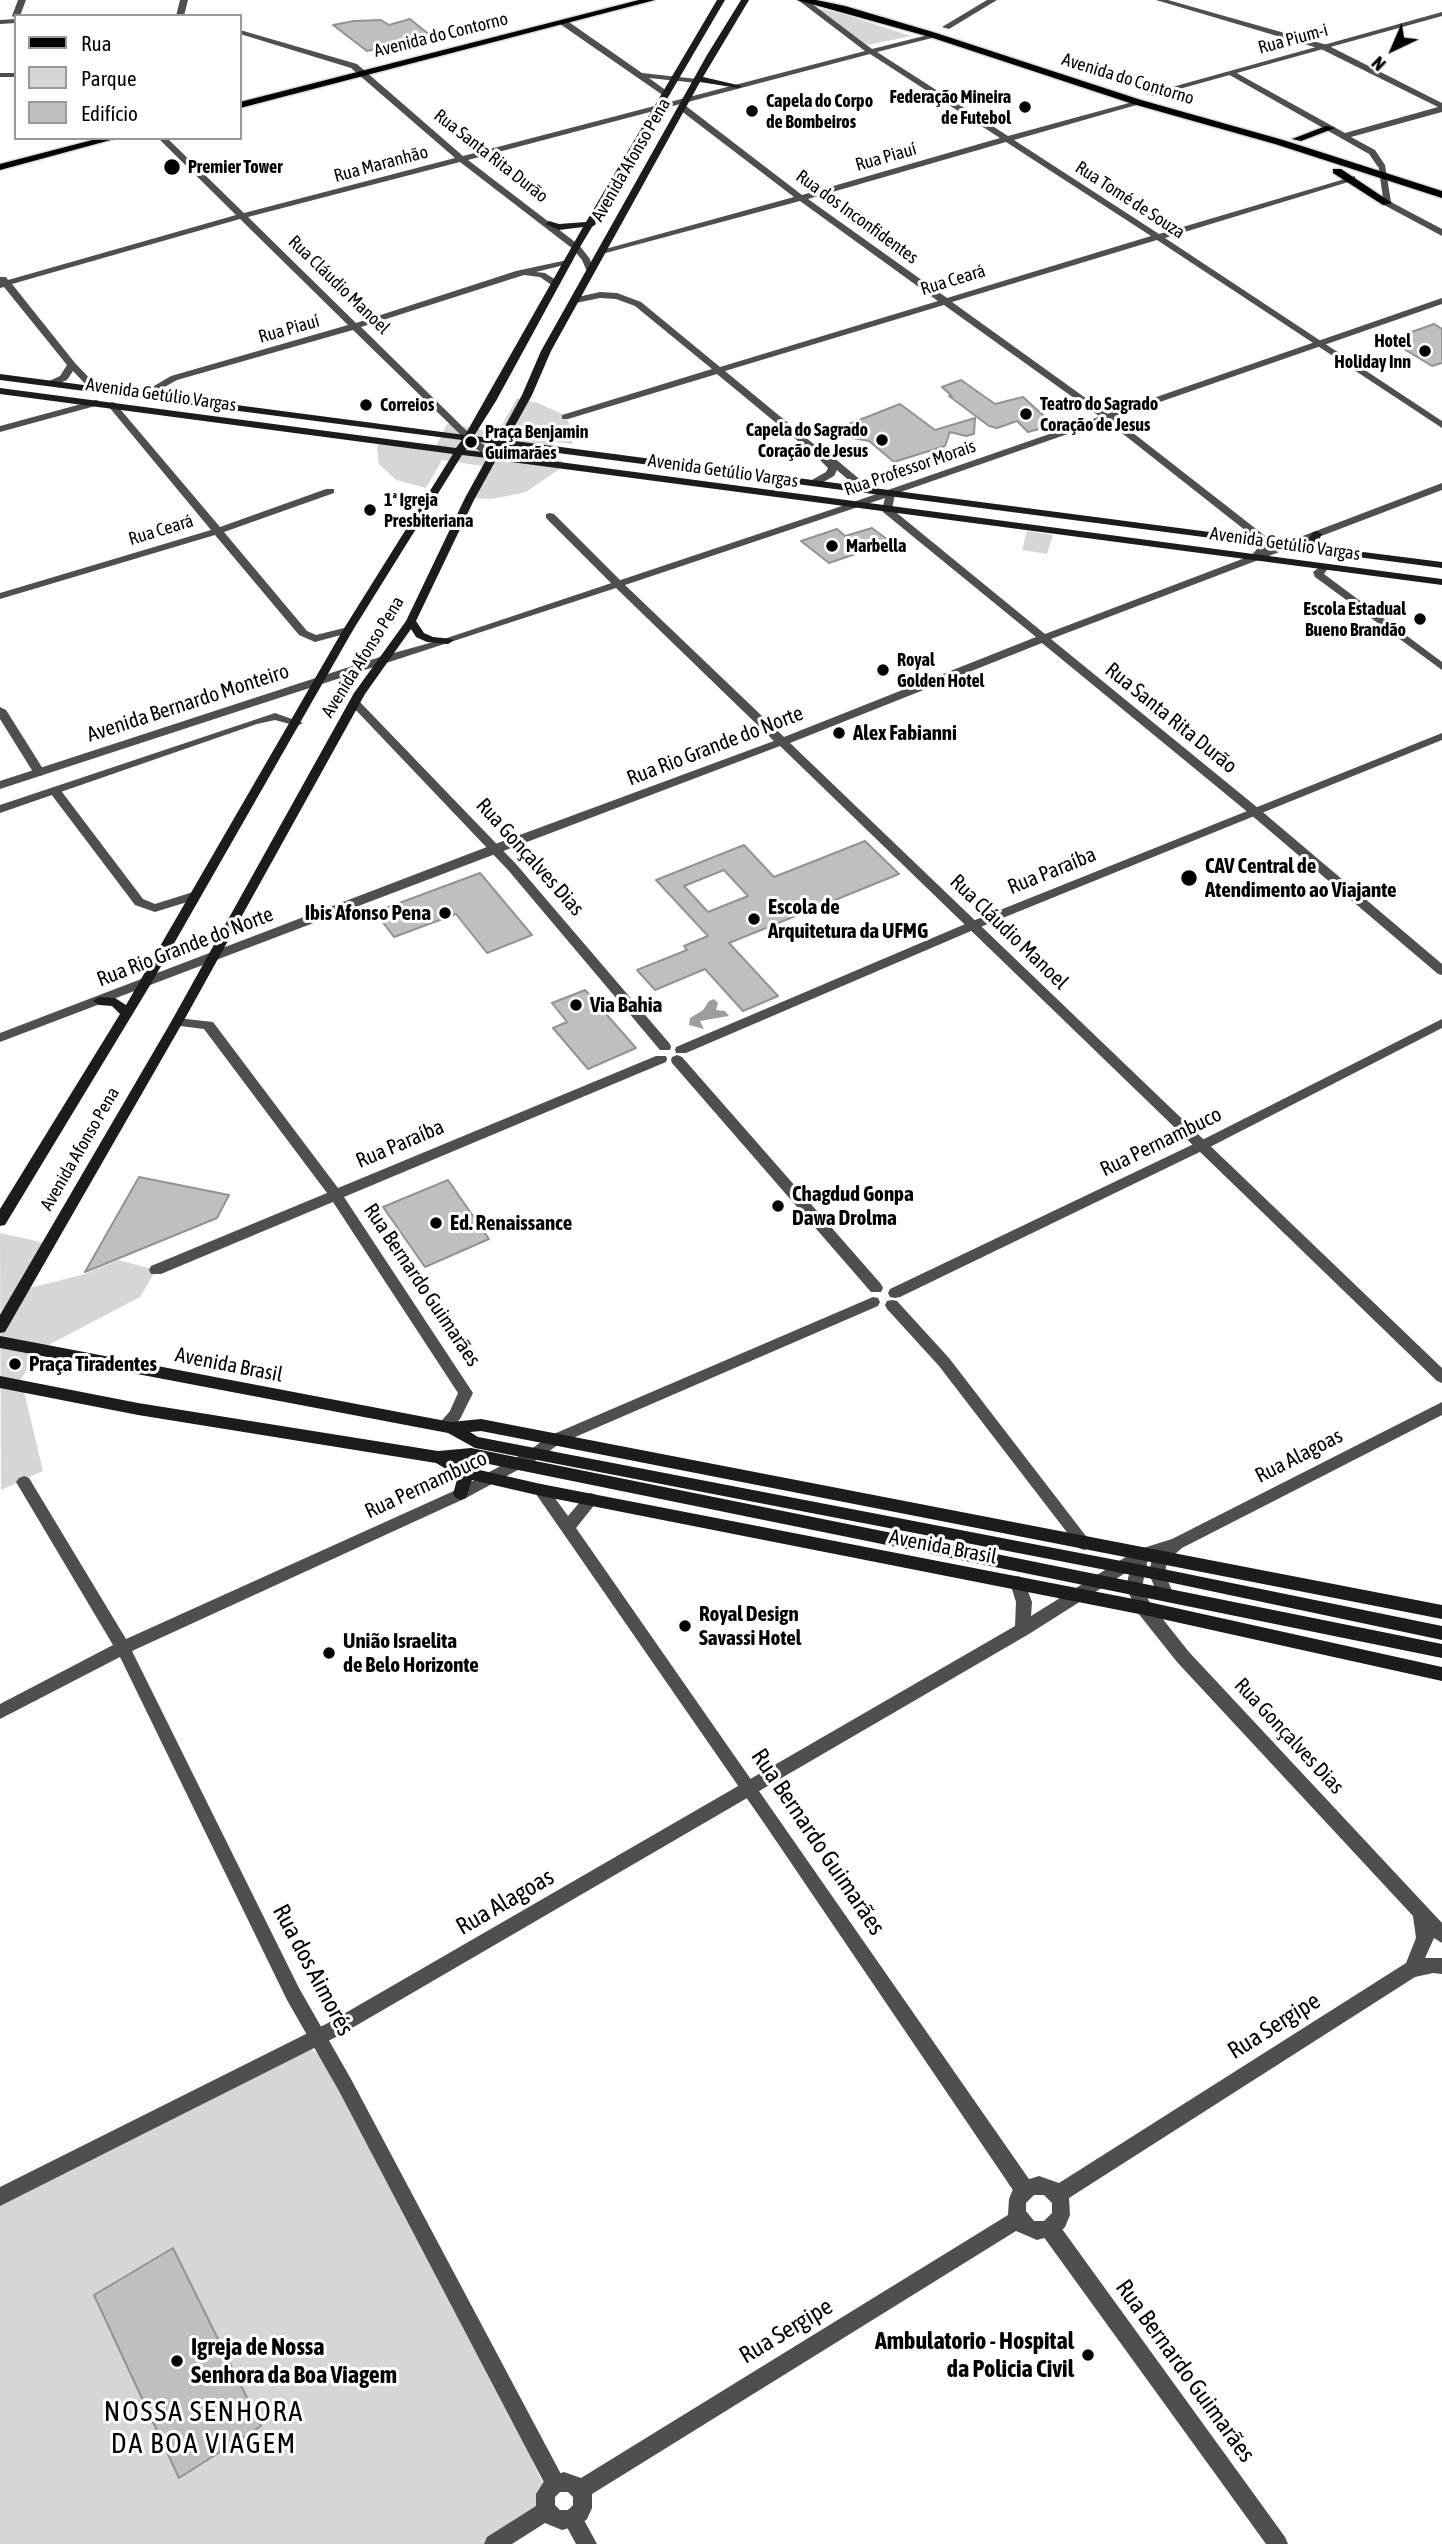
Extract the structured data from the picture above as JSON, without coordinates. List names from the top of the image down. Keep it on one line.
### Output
{"streets":{"main road":["Avenida do Contorno","Avenida Afonso Pena","Avenida Getúlio Vargas","Avenida Brasil"],"street":["Rua Pium-i","Rua Santa Rita Durão","Rua Piauí","Rua Maranhão","Rua Tomé de Souza","Rua dos Inconfidentes","Rua Ceará","Rua Cláudio Manoel","Rua Professor Morais","Avenida Bernardo Monteiro","Rua Rio Grande do Norte","Rua Gonçalves Dias","Rua Paraíba","Rua Pernambuco","Rua Bernardo Guimarães","Rua Alagoas","Rua dos Aimorés","Rua Sergipe"]},"crossings":[["Avenida do Contorno","Rua Pium-i"],["Avenida do Contorno","Rua Santa Rita Durão"],["Avenida do Contorno","Rua Piauí"],["Avenida do Contorno","Rua Maranhão"],["Avenida do Contorno","Rua Tomé de Souza"],["Rua Santa Rita Durão","Avenida Afonso Pena"],["Rua Santa Rita Durão","Rua Maranhão"],["Rua Santa Rita Durão","Avenida Getúlio Vargas"],["Rua Santa Rita Durão","Rua Rio Grande do Norte"],["Rua Santa Rita Durão","Rua Paraíba"],["Rua Piauí","Avenida Afonso Pena"],["Rua Piauí","Rua Tomé de Souza"],["Rua Piauí","Rua dos Inconfidentes"],["Rua Piauí","Rua Cláudio Manoel"],["Rua Piauí","Avenida Getúlio Vargas"],["Avenida Afonso Pena","Rua Maranhão"],["Avenida Afonso Pena","Rua dos Inconfidentes"],["Avenida Afonso Pena","Rua Cláudio Manoel"],["Avenida Afonso Pena","Avenida Getúlio Vargas"],["Avenida Afonso Pena","Rua Professor Morais"],["Avenida Afonso Pena","Avenida Bernardo Monteiro"],["Avenida Afonso Pena","Rua Rio Grande do Norte"],["Avenida Afonso Pena","Rua Gonçalves Dias"],["Avenida Afonso Pena","Rua Bernardo Guimarães"],["Rua Maranhão","Rua Tomé de Souza"],["Rua Maranhão","Rua Cláudio Manoel"],["Rua Tomé de Souza","Rua Ceará"],["Rua Tomé de Souza","Rua Professor Morais"],["Rua dos Inconfidentes","Rua Ceará"],["Rua dos Inconfidentes","Avenida Getúlio Vargas"],["Rua dos Inconfidentes","Rua Professor Morais"],["Rua Cláudio Manoel","Avenida Getúlio Vargas"],["Rua Cláudio Manoel","Rua Professor Morais"],["Rua Cláudio Manoel","Rua Rio Grande do Norte"],["Rua Cláudio Manoel","Rua Paraíba"],["Rua Cláudio Manoel","Rua Pernambuco"],["Avenida Getúlio Vargas","Rua Professor Morais"],["Avenida Getúlio Vargas","Rua Rio Grande do Norte"],["Rua Professor Morais","Avenida Bernardo Monteiro"],["Rua Rio Grande do Norte","Rua Gonçalves Dias"],["Rua Gonçalves Dias","Rua Paraíba"],["Rua Gonçalves Dias","Avenida Brasil"],["Rua Paraíba","Rua Bernardo Guimarães"],["Rua Pernambuco","Avenida Brasil"],["Rua Pernambuco","Rua dos Aimorés"],["Rua Bernardo Guimarães","Avenida Brasil"],["Rua Bernardo Guimarães","Rua Alagoas"],["Rua Bernardo Guimarães","Rua Sergipe"],["Avenida Brasil","Rua Alagoas"],["Rua Alagoas","Rua dos Aimorés"],["Rua dos Aimorés","Rua Sergipe"]],"districts":["NOSSA SENHORA DA BOA VIAGEM"],"places":["Federação Mineira de Futebol","Capela do Corpo de Bombeiros","Premier Tower","Hotel Holiday Inn","Correios","Teatro do Sagrado Coração de Jesus","Capela do Sagrado Coração de Jesus","Praça Benjamin Guimarães","1ª Igreja Presbiteriana","Marbella","Escola Estadual Bueno Brandão","Royal Golden Hotel","Alex Fabianni","CAV Central de Atendimento ao Viajante","Ibis Afonso Pena","Escola de Arquitetura da UFMG","Via Bahia","Chagdud Gonpa Dawa Drolma","Ed. Renaissance","Praça Tiradentes","Royal Design Savassi Hotel","União Israelita de Belo Horizonte","Ambulatorio - Hospital da Policia Civil","Igreja de Nossa Senhora da Boa Viagem"],"legend":["Rua","Parque","Edifício"],"north":"bottom left"}
